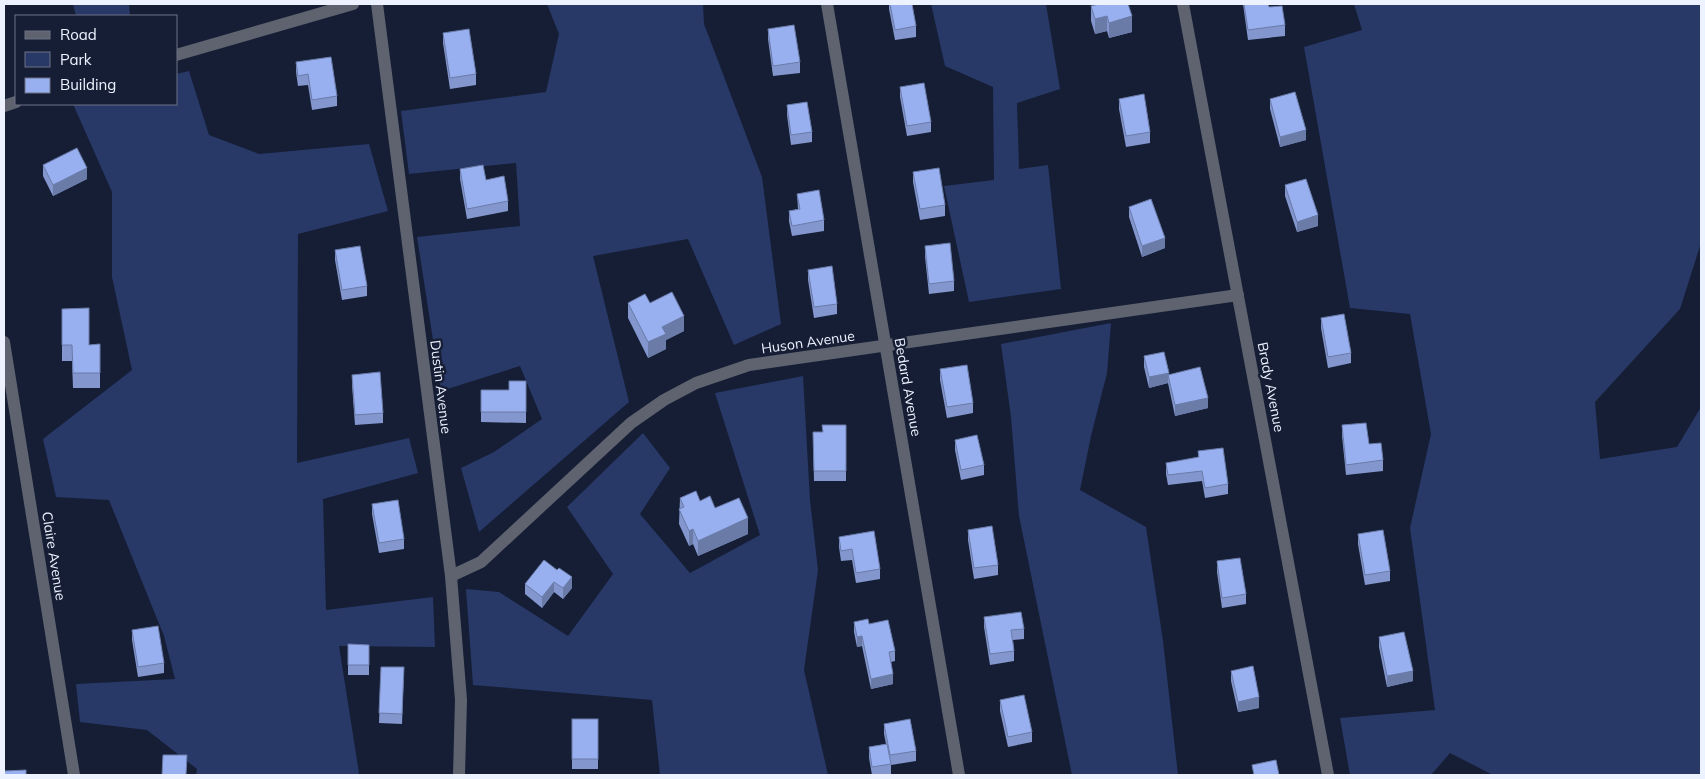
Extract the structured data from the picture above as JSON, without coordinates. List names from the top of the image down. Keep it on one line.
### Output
{"streets":{"street":["Huson Avenue","Dustin Avenue","Bedard Avenue","Brady Avenue","Claire Avenue"]},"crossings":[["Huson Avenue","Dustin Avenue"],["Huson Avenue","Bedard Avenue"],["Huson Avenue","Brady Avenue"]],"legend":["Road","Park","Building"]}
